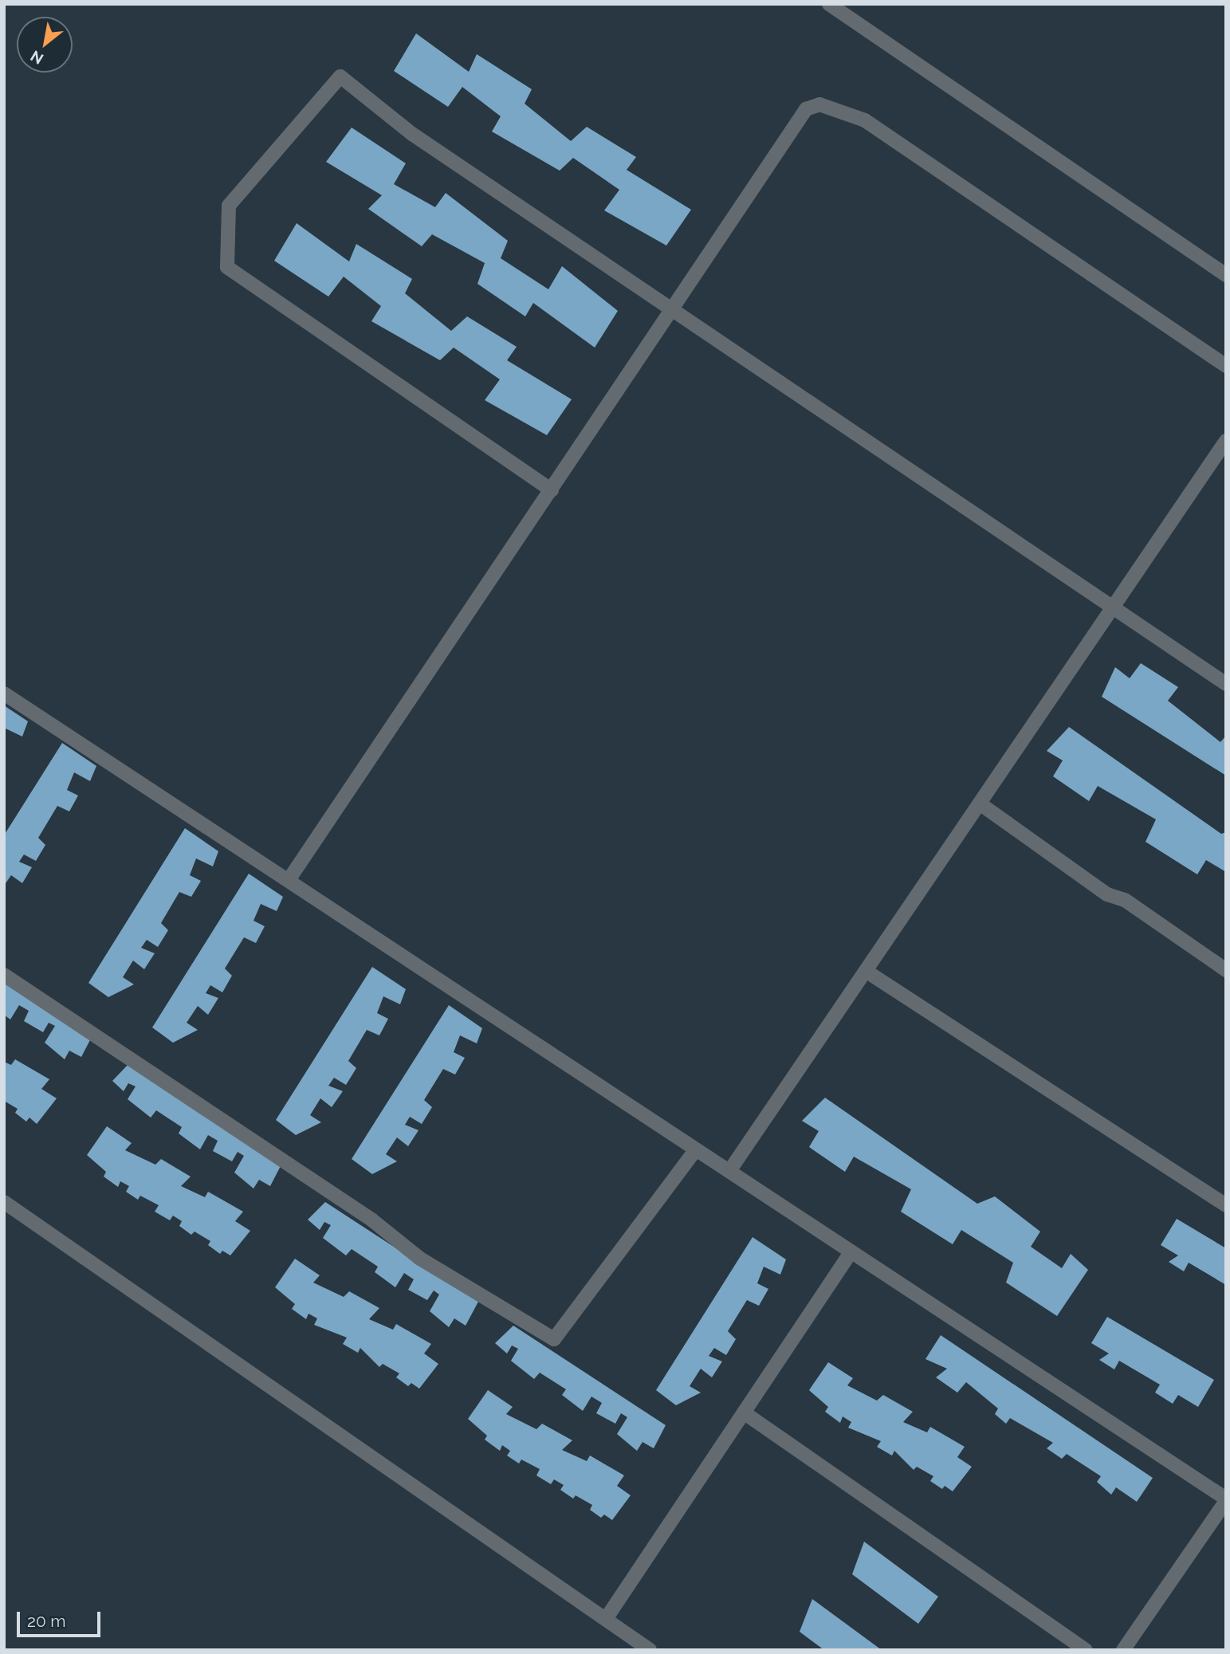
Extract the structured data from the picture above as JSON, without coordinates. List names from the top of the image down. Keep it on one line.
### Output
{"scale_bar":"20 m","north":"bottom left"}
